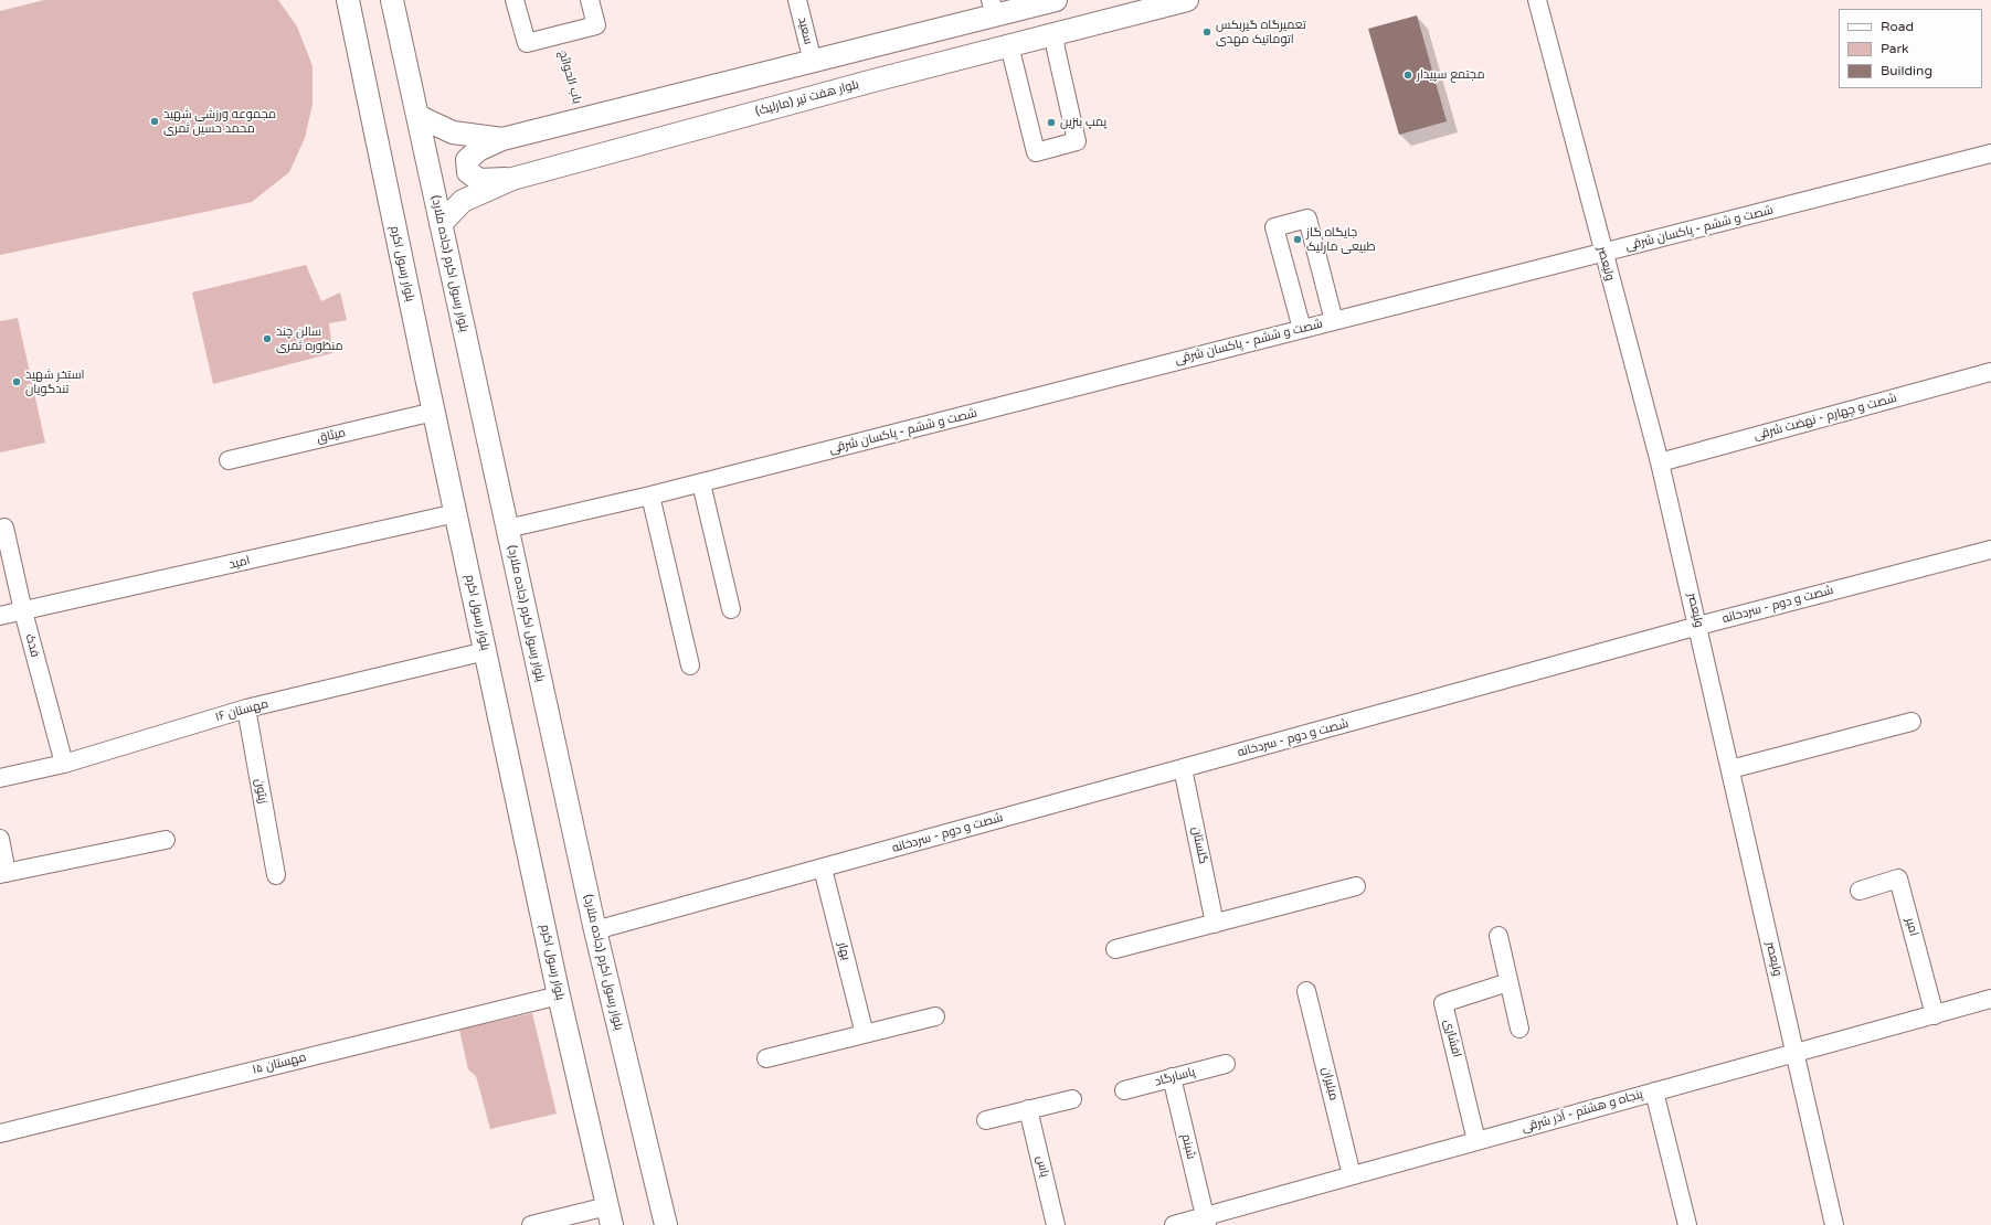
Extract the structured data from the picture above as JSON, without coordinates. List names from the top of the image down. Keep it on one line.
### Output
{"streets":{"main road":["بلوار هفت تیر (مارلیک)","بلوار رسول اکرم","بلوار رسول اکرم (جاده ملارد)"],"street":["سعید","باب الحوائج","شصت و ششم - پاکسان شرقی","ولیعصر","شصت و چهارم - نهضت شرقی","میثاق","امید","شصت و دوم - سردخانه","فدک","مهستان ۱۶","زیتون","گلستان","امیر","بهار","افشاری","مهستان ۱۵","پاسارگاد","مبلیران","پنجاه و هشتم - آذر شرقی","شبنم","یاس"]},"crossings":[["بلوار هفت تیر (مارلیک)","بلوار رسول اکرم (جاده ملارد)"],["شصت و ششم - پاکسان شرقی","بلوار رسول اکرم (جاده ملارد)"],["شصت و ششم - پاکسان شرقی","ولیعصر"],["بلوار رسول اکرم","میثاق"],["بلوار رسول اکرم","امید"],["بلوار رسول اکرم","مهستان ۱۶"],["بلوار رسول اکرم","مهستان ۱۵"],["بلوار رسول اکرم (جاده ملارد)","شصت و دوم - سردخانه"],["ولیعصر","شصت و چهارم - نهضت شرقی"],["ولیعصر","شصت و دوم - سردخانه"],["ولیعصر","پنجاه و هشتم - آذر شرقی"],["امید","فدک"],["شصت و دوم - سردخانه","گلستان"],["شصت و دوم - سردخانه","بهار"],["فدک","مهستان ۱۶"],["مهستان ۱۶","زیتون"],["امیر","پنجاه و هشتم - آذر شرقی"],["افشاری","پنجاه و هشتم - آذر شرقی"],["پاسارگاد","شبنم"],["مبلیران","پنجاه و هشتم - آذر شرقی"],["پنجاه و هشتم - آذر شرقی","شبنم"]],"places":["تعمیرگاه گیربکس اتوماتیک مهدی","مجتمع سپیدار","مجموعه ورزشی شهید محمد حسین ثمری","پمپ بنزین","جایگاه گاز طبیعی مارلیک","سالن چند منظوره ثمری","استخر شهید تندگویان"],"legend":["Road","Park","Building"]}
